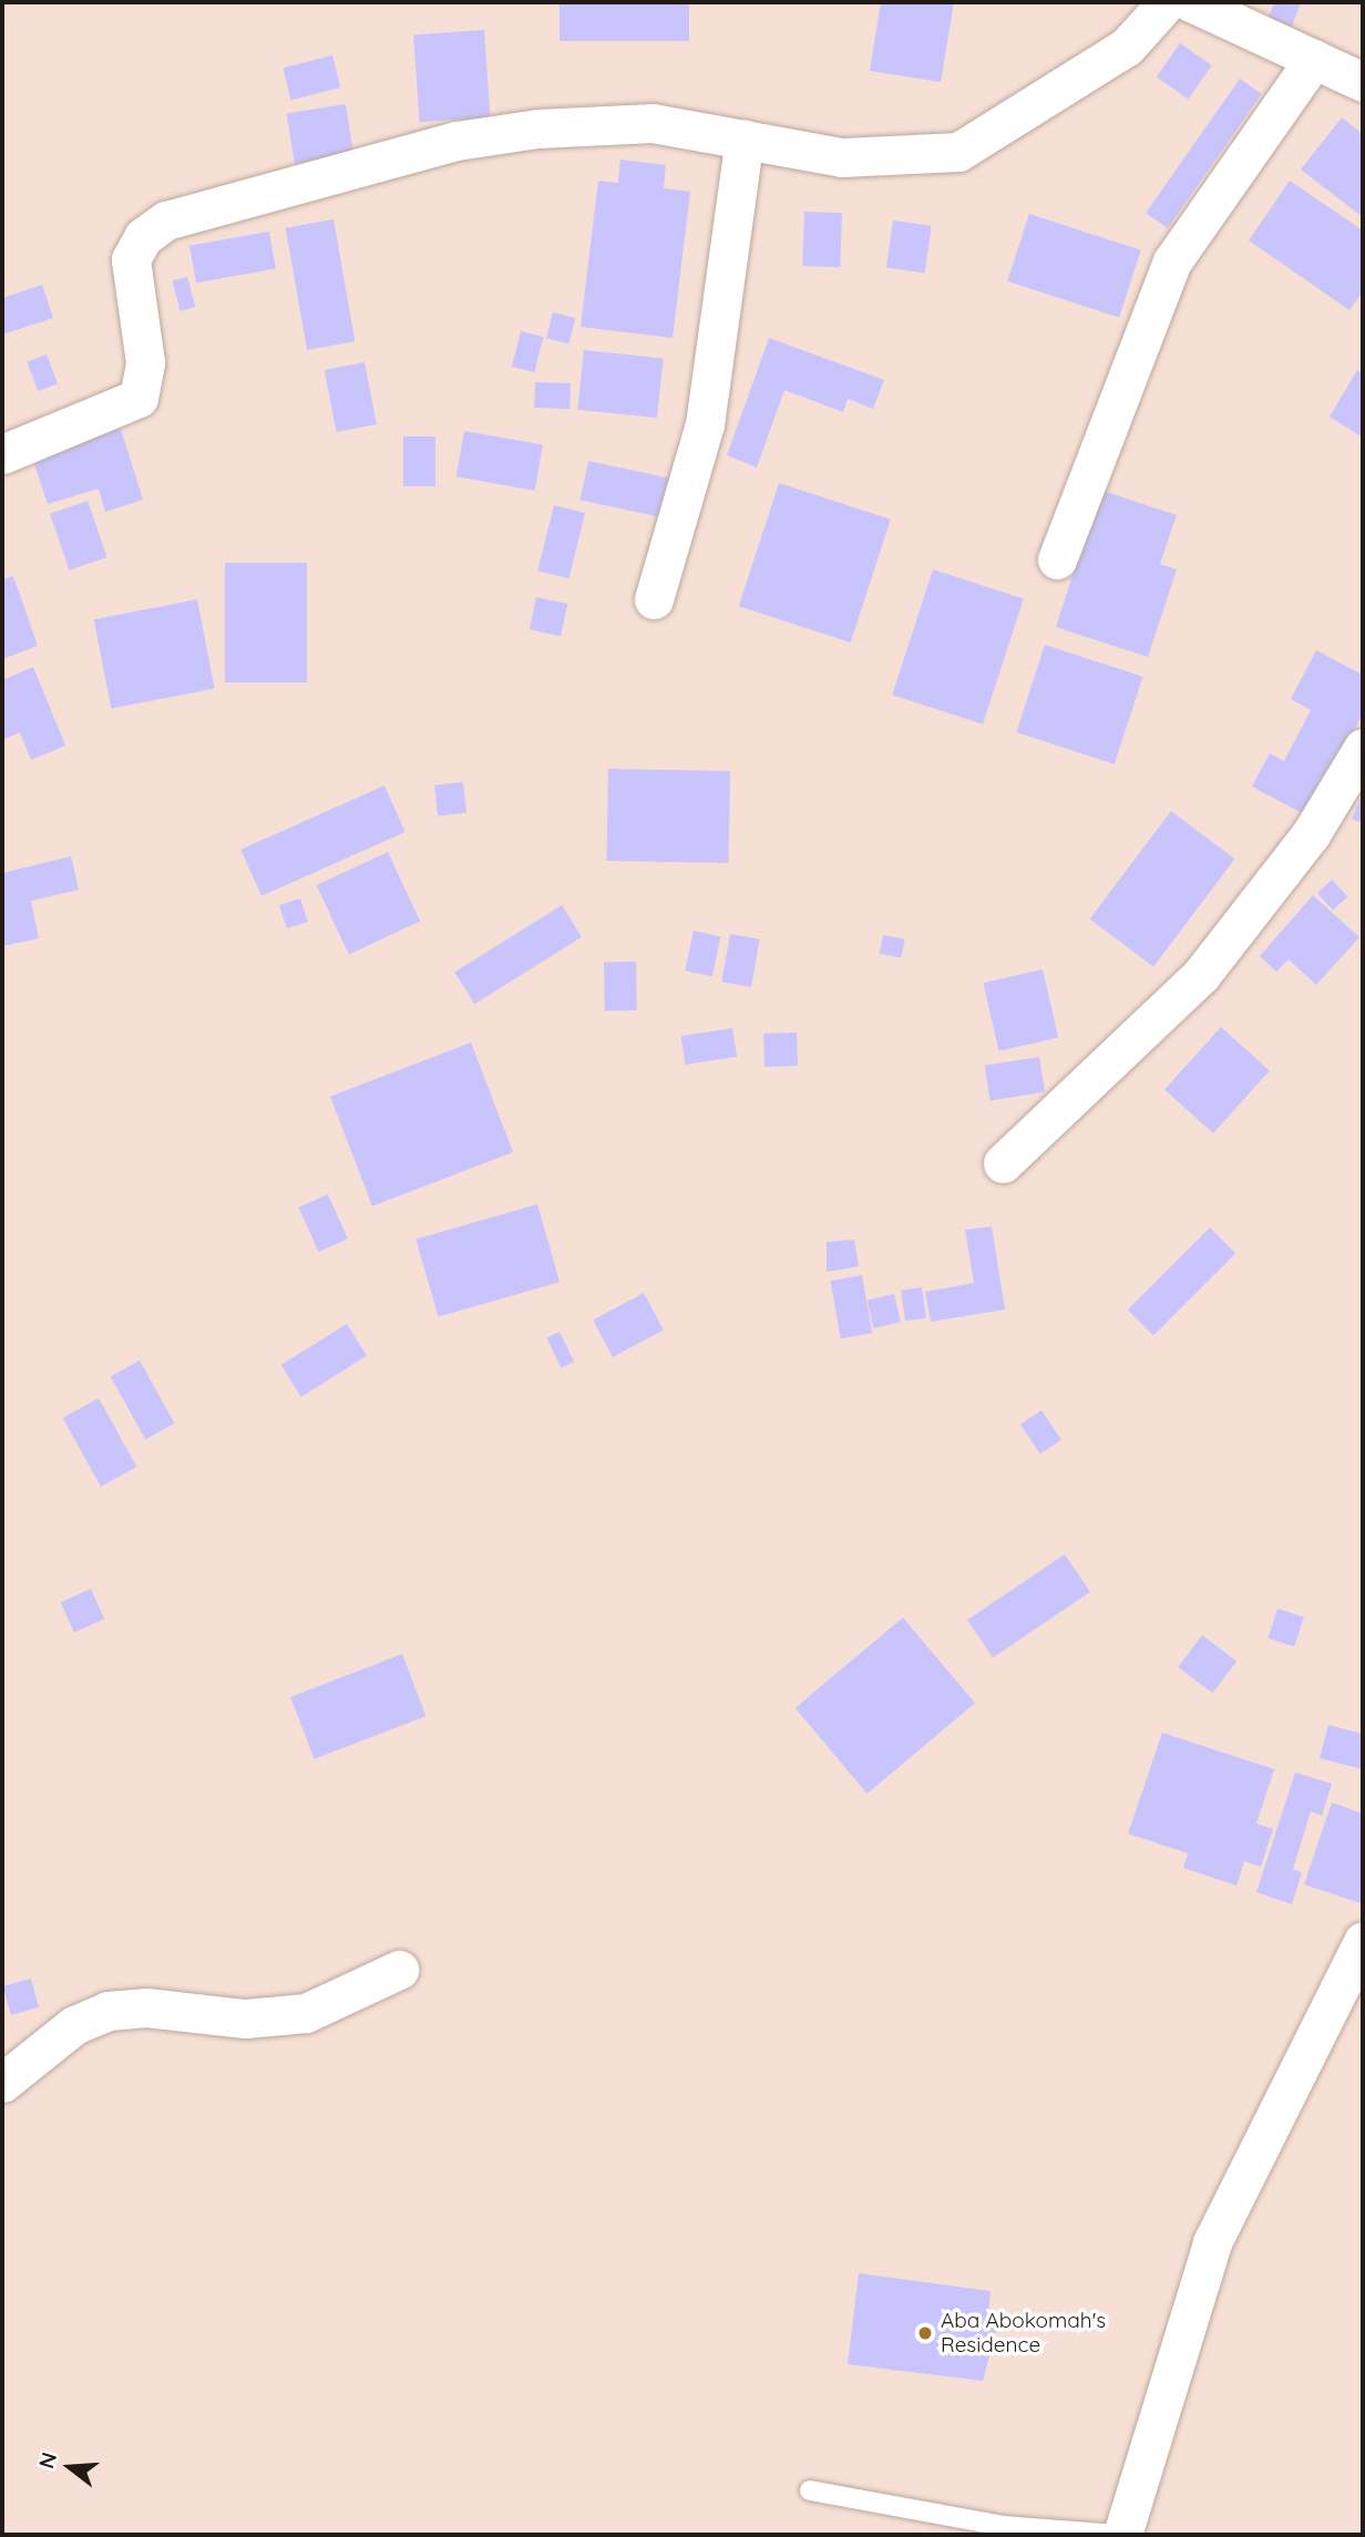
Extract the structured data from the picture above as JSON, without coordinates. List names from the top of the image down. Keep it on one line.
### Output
{"places":["Aba Abokomah's Residence"],"north":"left"}
